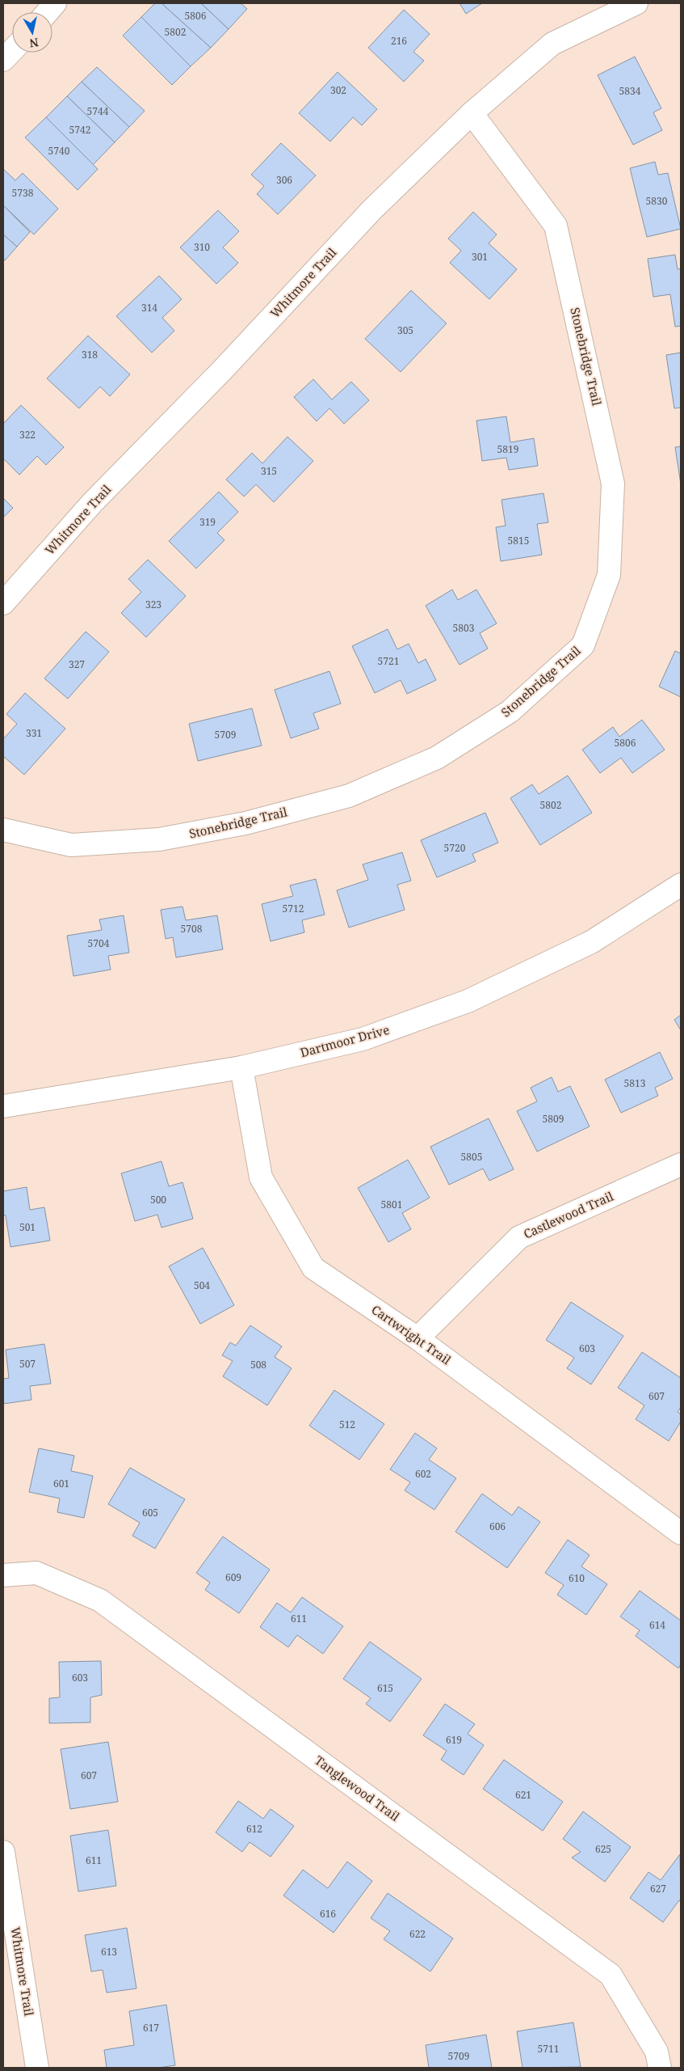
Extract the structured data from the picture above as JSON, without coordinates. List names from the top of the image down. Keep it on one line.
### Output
{"streets":{"street":["Whitmore Trail","Stonebridge Trail","Dartmoor Drive","Castlewood Trail","Cartwright Trail","Tanglewood Trail"]},"crossings":[["Whitmore Trail","Stonebridge Trail"],["Dartmoor Drive","Cartwright Trail"],["Castlewood Trail","Cartwright Trail"]],"house_numbers":["5806","5802","216","302","5834","5744","5742","5740","306","5738","5830","310","301","314","305","318","322","5819","315","319","5815","323","5803","5721","327","331","5709","5806","5802","5720","5712","5708","5704","5813","5809","5805","500","5801","501","504","603","507","508","607","512","602","601","605","606","609","610","611","614","603","615","619","607","621","612","625","611","627","616","622","613","617","5711","5709"],"north":"bottom"}
